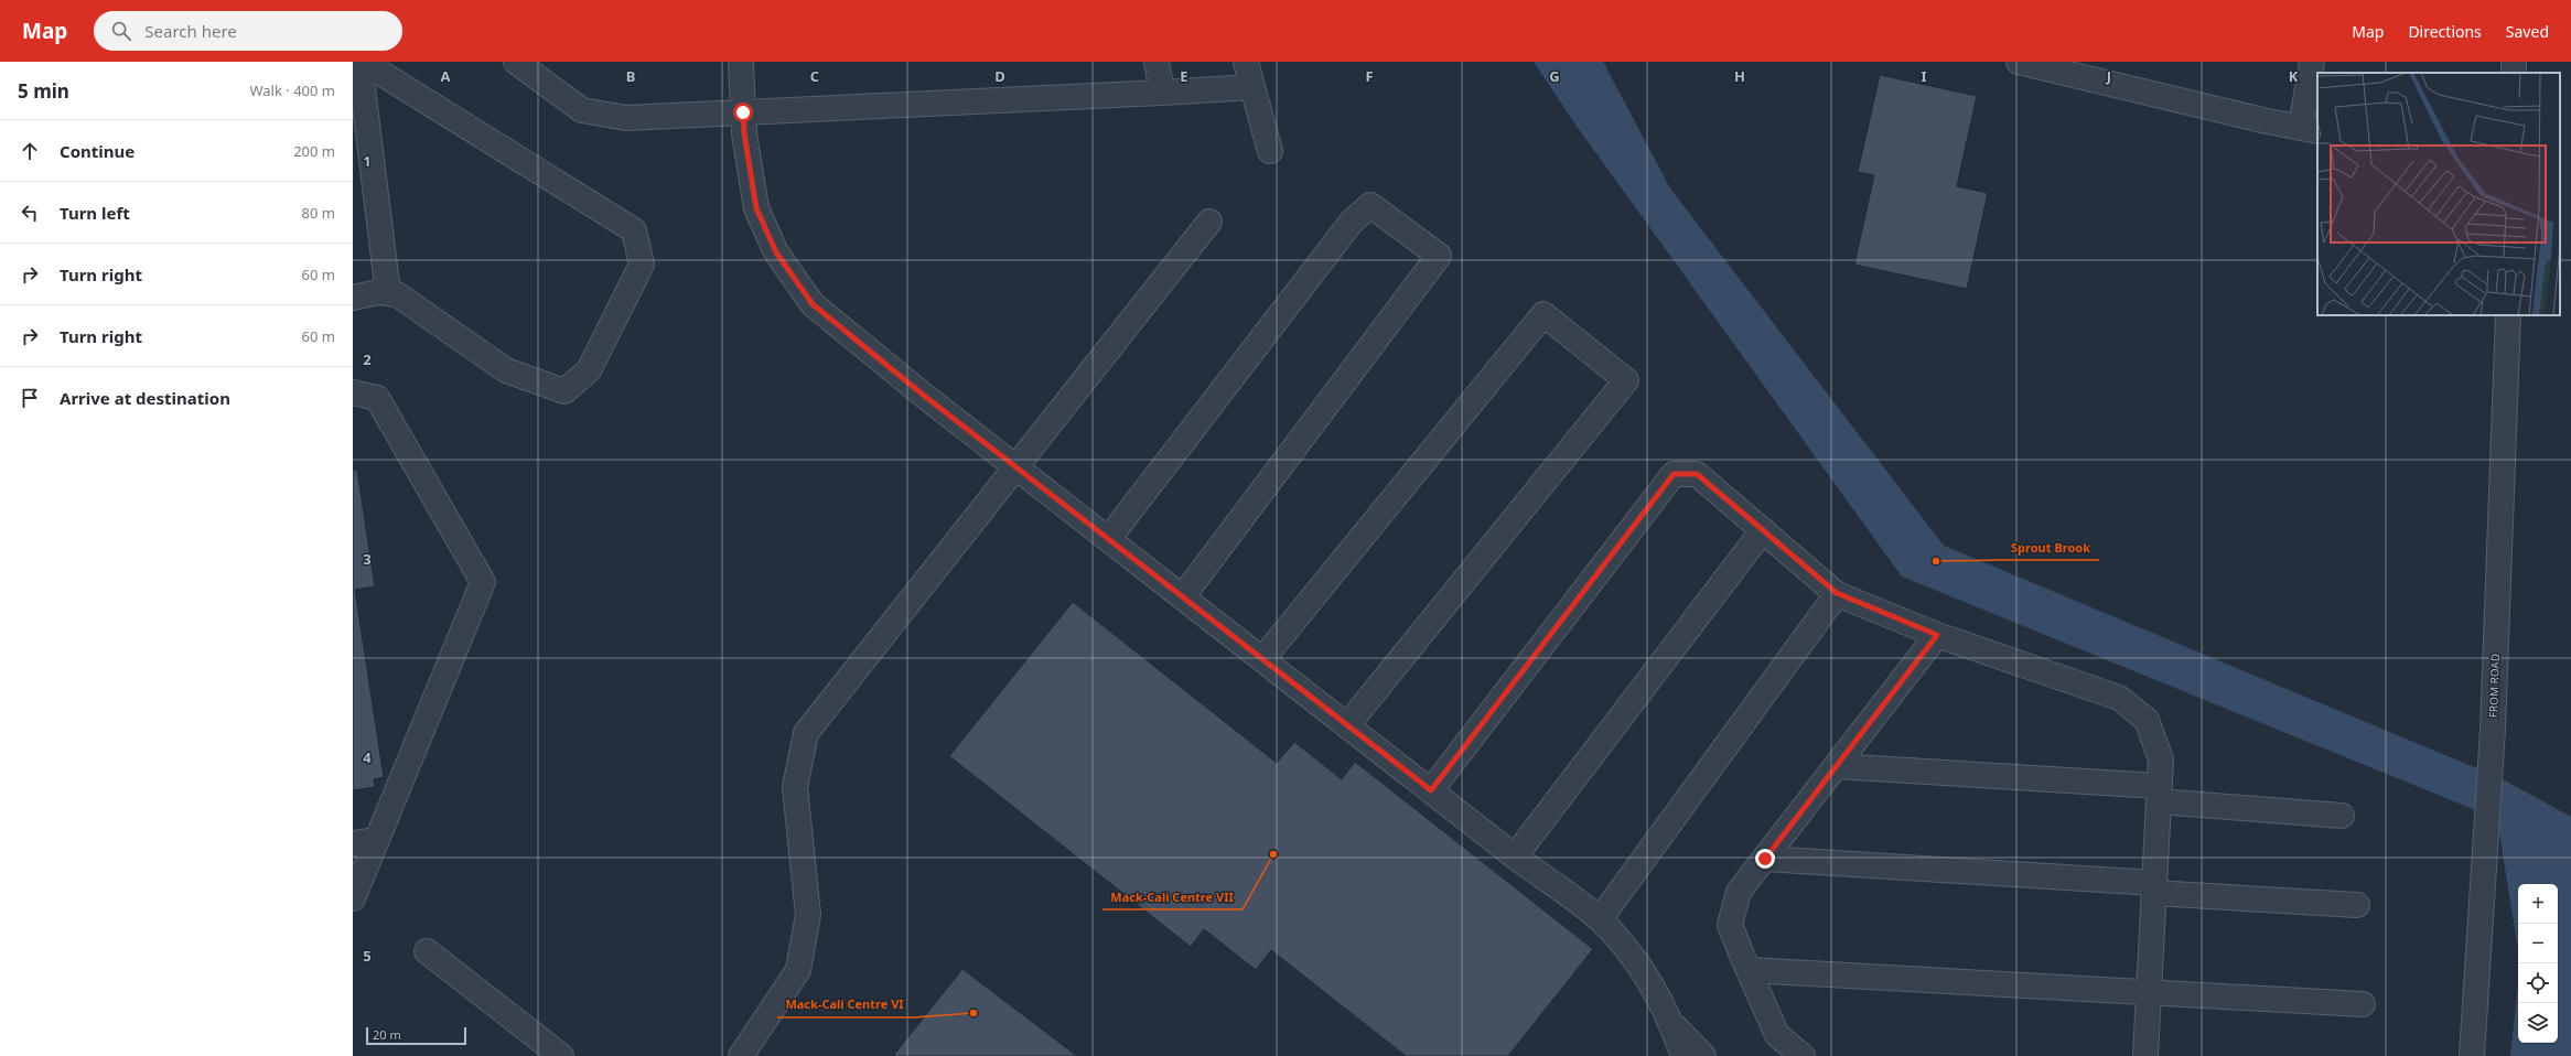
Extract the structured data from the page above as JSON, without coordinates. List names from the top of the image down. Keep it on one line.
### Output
{"streets":{"street":["FROM ROAD"]},"places":["Sprout Brook","Mack-Cali Centre VII","Mack-Cali Centre VI"],"scale_bar":"20 m","page":{"header":"Map","search":"Search here","nav":["Map","Directions","Saved"],"heading":["5 min","Walk · 400 m"],"list":[["Continue","200 m"],["Turn left","80 m"],["Turn right","60 m"],["Turn right","60 m"],"Arrive at destination"],"map_buttons":["+","−"],"scale":"20 m"},"grid":{"columns":["A","B","C","D","E","F","G","H","I","J","K"],"rows":["1","2","3","4","5"]}}
